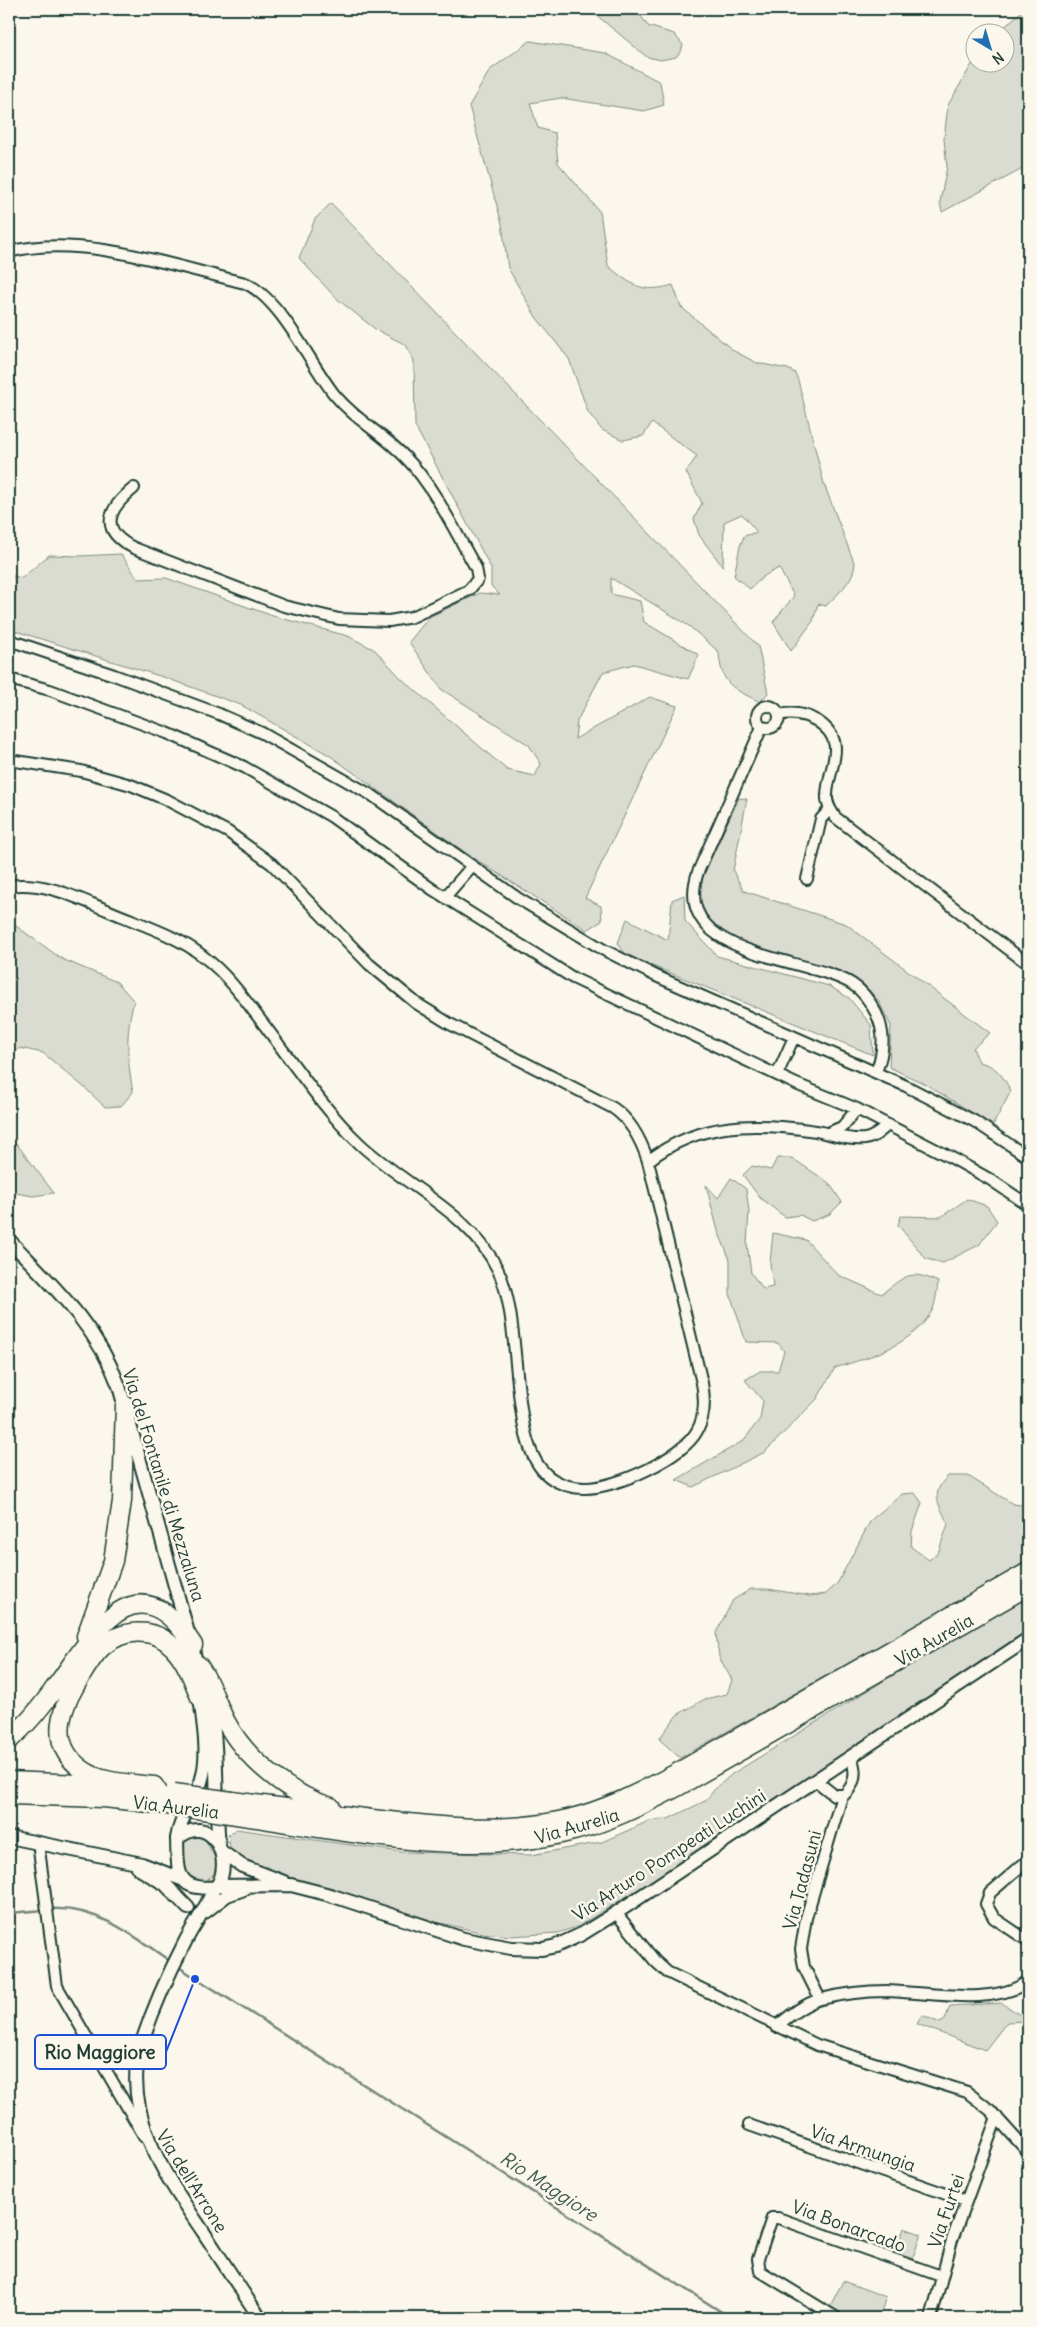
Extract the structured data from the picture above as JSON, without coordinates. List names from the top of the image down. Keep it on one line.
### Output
{"streets":{"highway":["Via Aurelia"],"street":["Via del Fontanile di Mezzaluna","Via Arturo Pompeati Luchini","Via Tadasuni","Via Armungia","Via dell'Arrone","Via Furtei","Via Bonarcado"]},"crossings":[["Via del Fontanile di Mezzaluna","Via Arturo Pompeati Luchini"],["Via Arturo Pompeati Luchini","Via Tadasuni"],["Via Armungia","Via Furtei"],["Via Furtei","Via Bonarcado"]],"water":["Rio Maggiore"],"places":["Rio Maggiore"],"north":"bottom right"}
